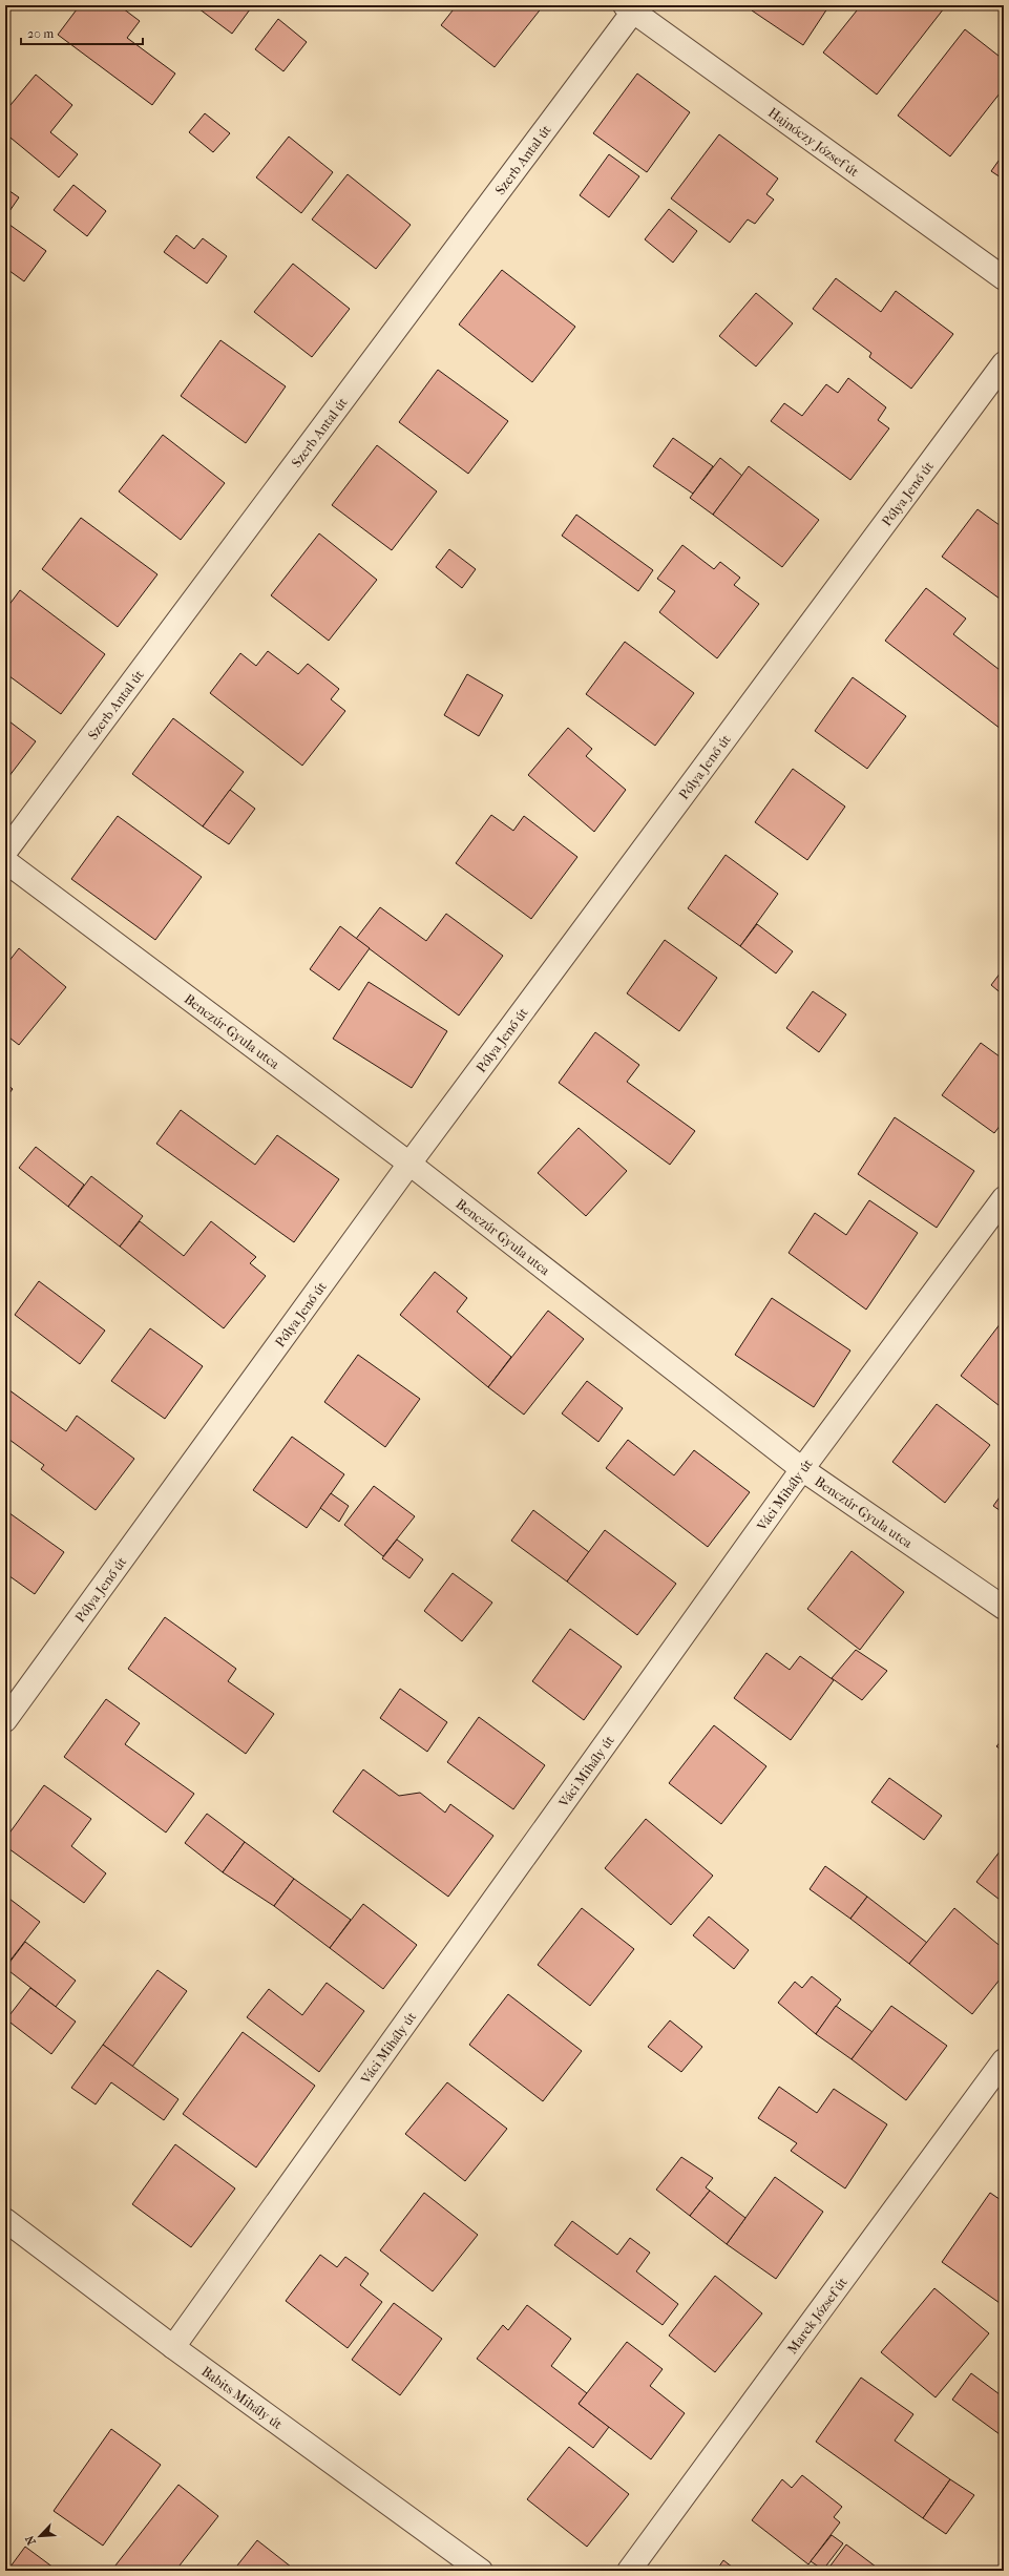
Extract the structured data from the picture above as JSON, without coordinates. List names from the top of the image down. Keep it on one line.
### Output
{"streets":{"street":["Hajnóczy József út","Szerb Antal út","Pólya Jenő út","Benczúr Gyula utca","Váci Mihály út","Marek József út","Babits Mihály út"]},"crossings":[["Hajnóczy József út","Szerb Antal út"],["Pólya Jenő út","Benczúr Gyula utca"],["Benczúr Gyula utca","Váci Mihály út"],["Váci Mihály út","Babits Mihály út"]],"scale_bar":"20 m","north":"bottom left"}
